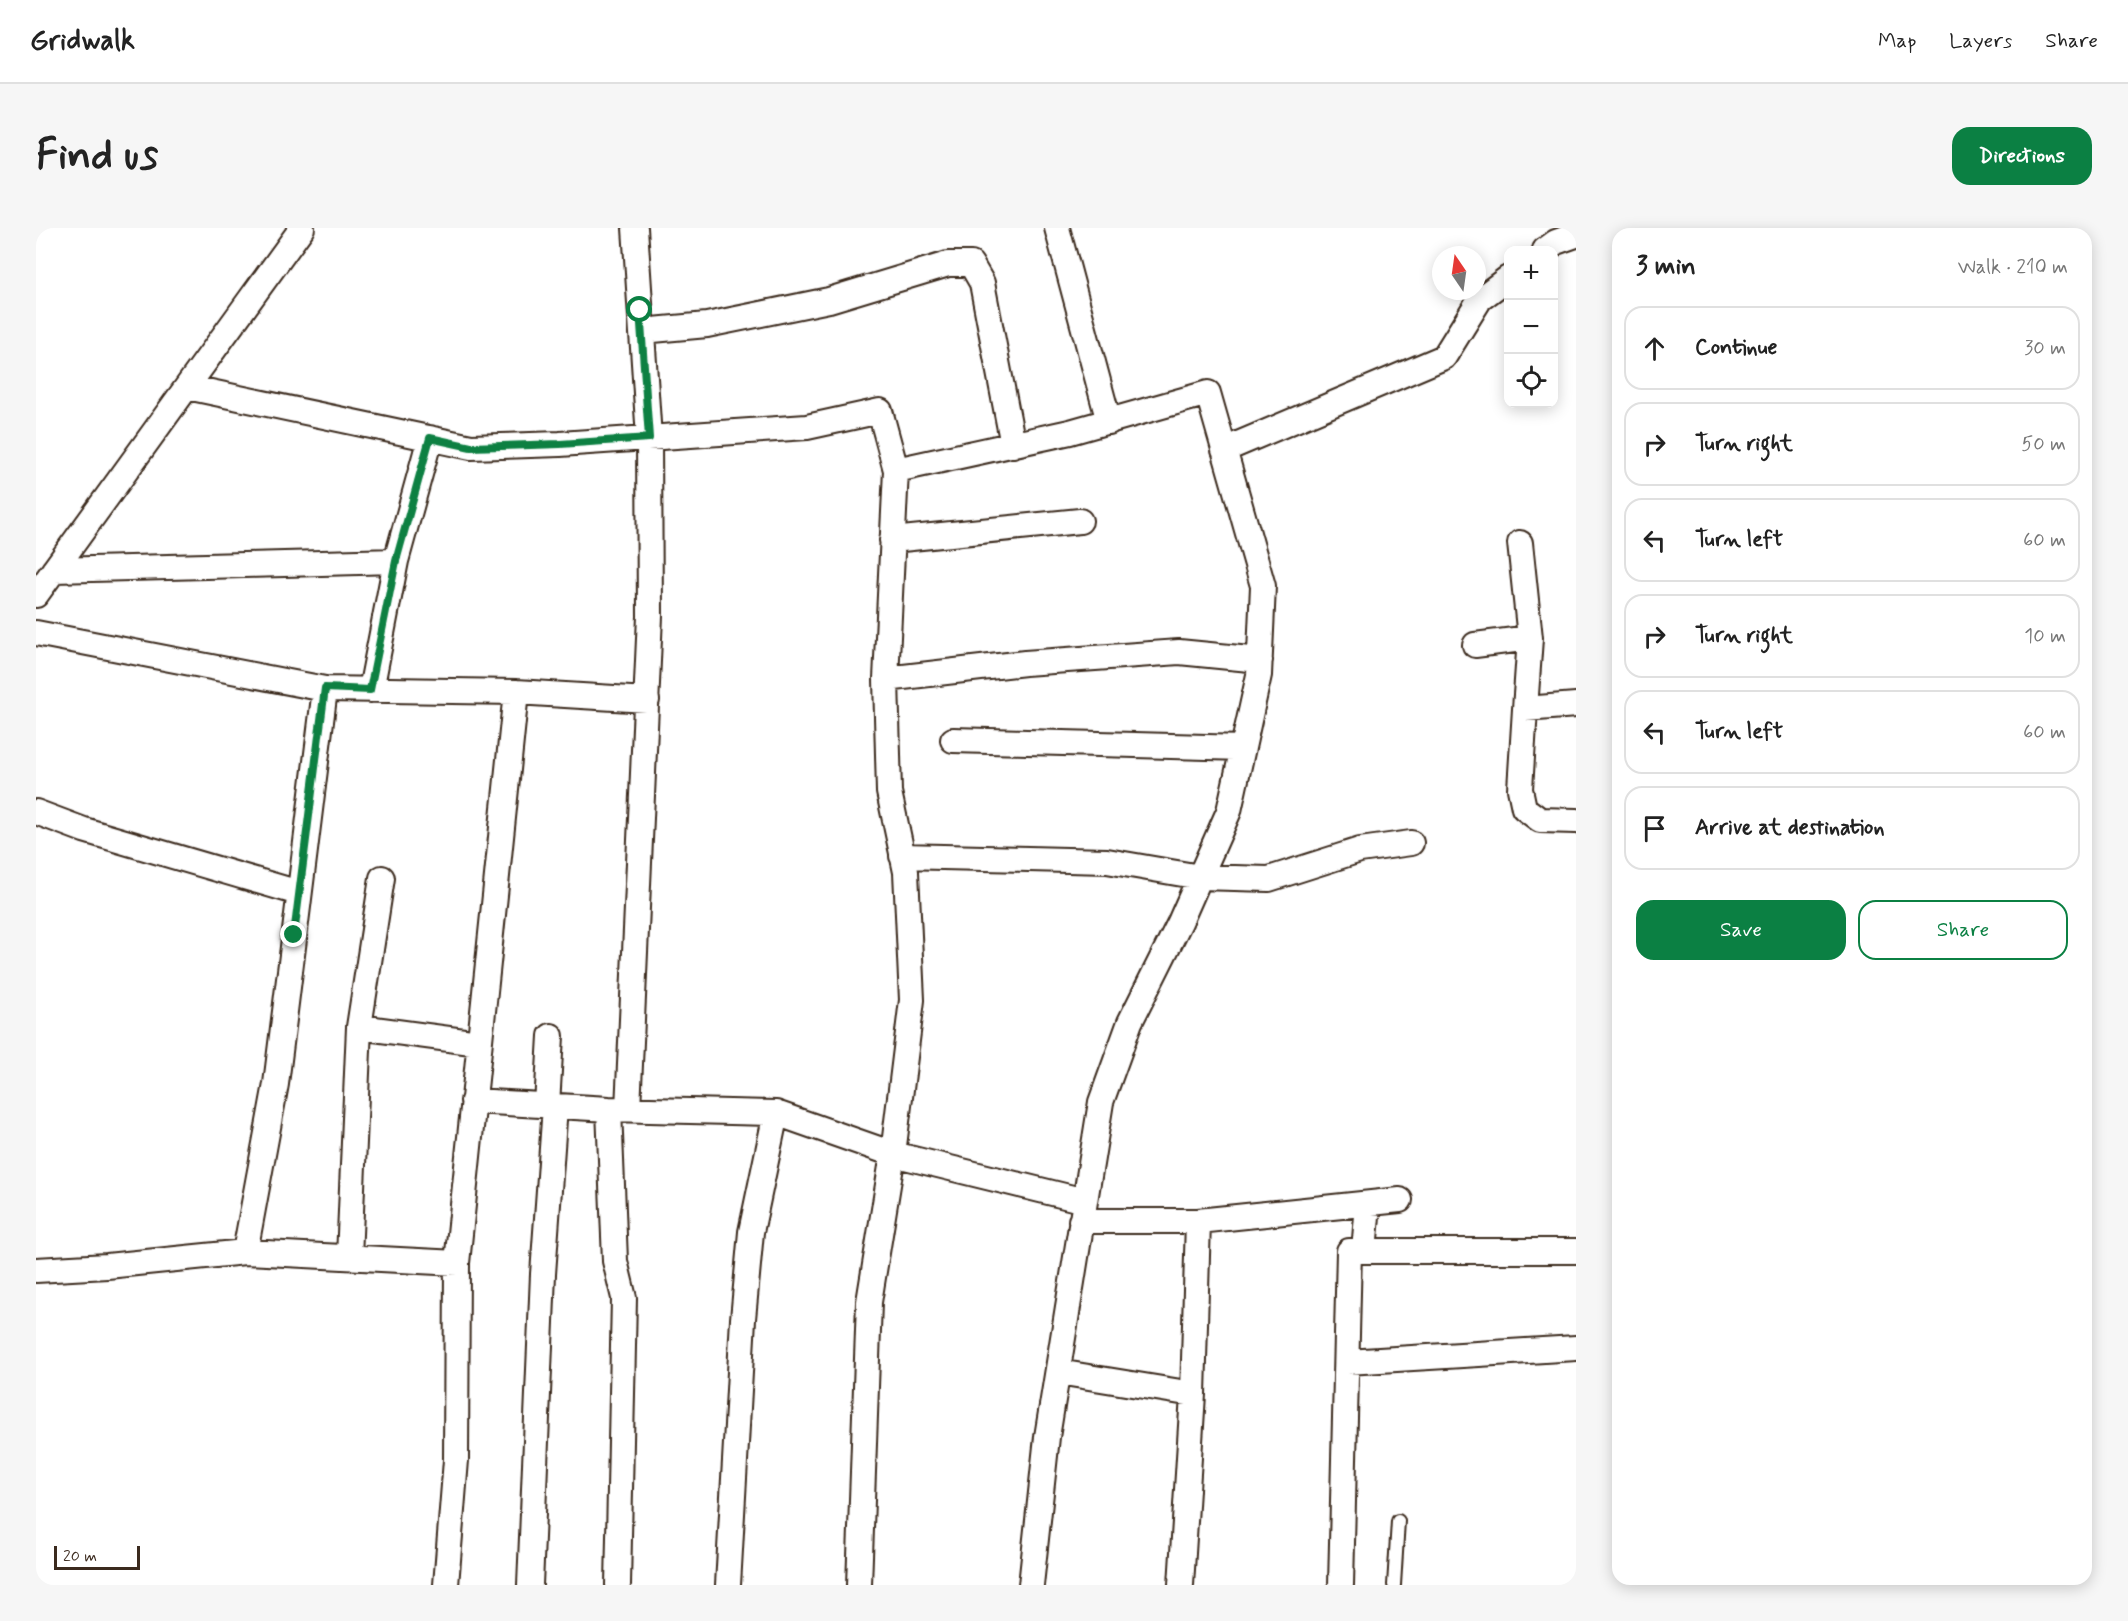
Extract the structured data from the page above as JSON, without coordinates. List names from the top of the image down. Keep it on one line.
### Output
{"scale_bar":"20 m","north":"top","page":{"header":"Gridwalk","nav":["Map","Layers","Share"],"buttons":["Directions",["Save","Share"]],"title":"Find us","heading":["3 min","Walk · 210 m"],"map_buttons":["+","−"],"list":[["Continue","30 m"],["Turn right","50 m"],["Turn left","60 m"],["Turn right","10 m"],["Turn left","60 m"],"Arrive at destination"],"scale":"20 m"}}
